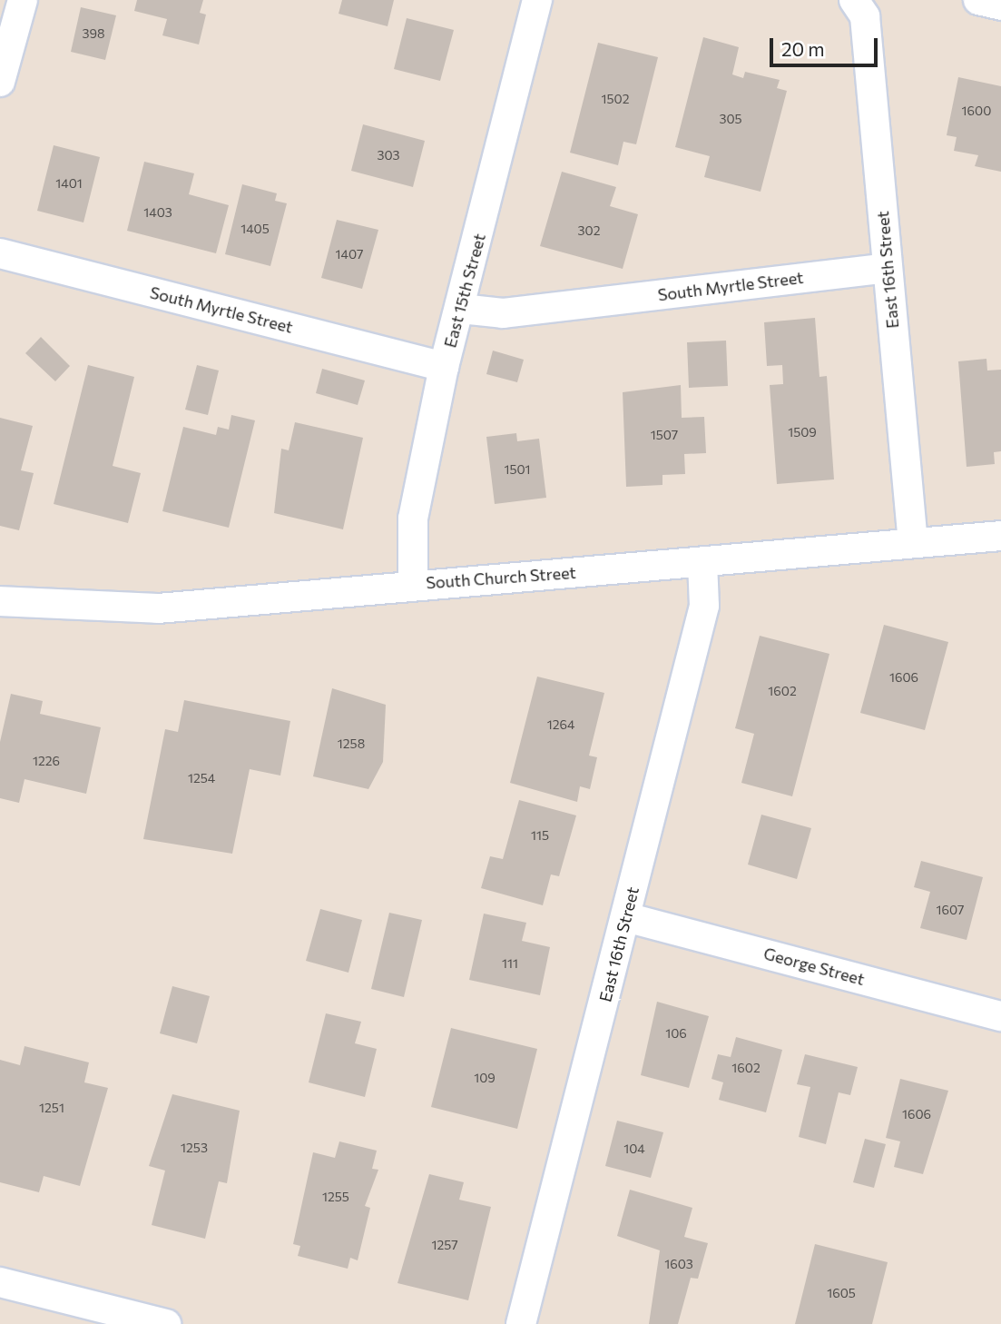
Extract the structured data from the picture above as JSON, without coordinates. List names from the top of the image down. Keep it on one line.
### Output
{"streets":{"street":["East 16th Street","South Myrtle Street","East 15th Street","South Church Street","George Street"]},"crossings":[["East 16th Street","South Myrtle Street"],["East 16th Street","South Church Street"],["East 16th Street","George Street"],["South Myrtle Street","East 15th Street"],["East 15th Street","South Church Street"]],"house_numbers":["398","1502","1600","305","303","1401","1403","1405","302","1407","1509","1507","1501","1606","1602","1264","1258","1226","1254","115","1607","111","106","1602","109","1251","1606","1253","104","1255","1257","1603","1605"],"scale_bar":"20 m"}
